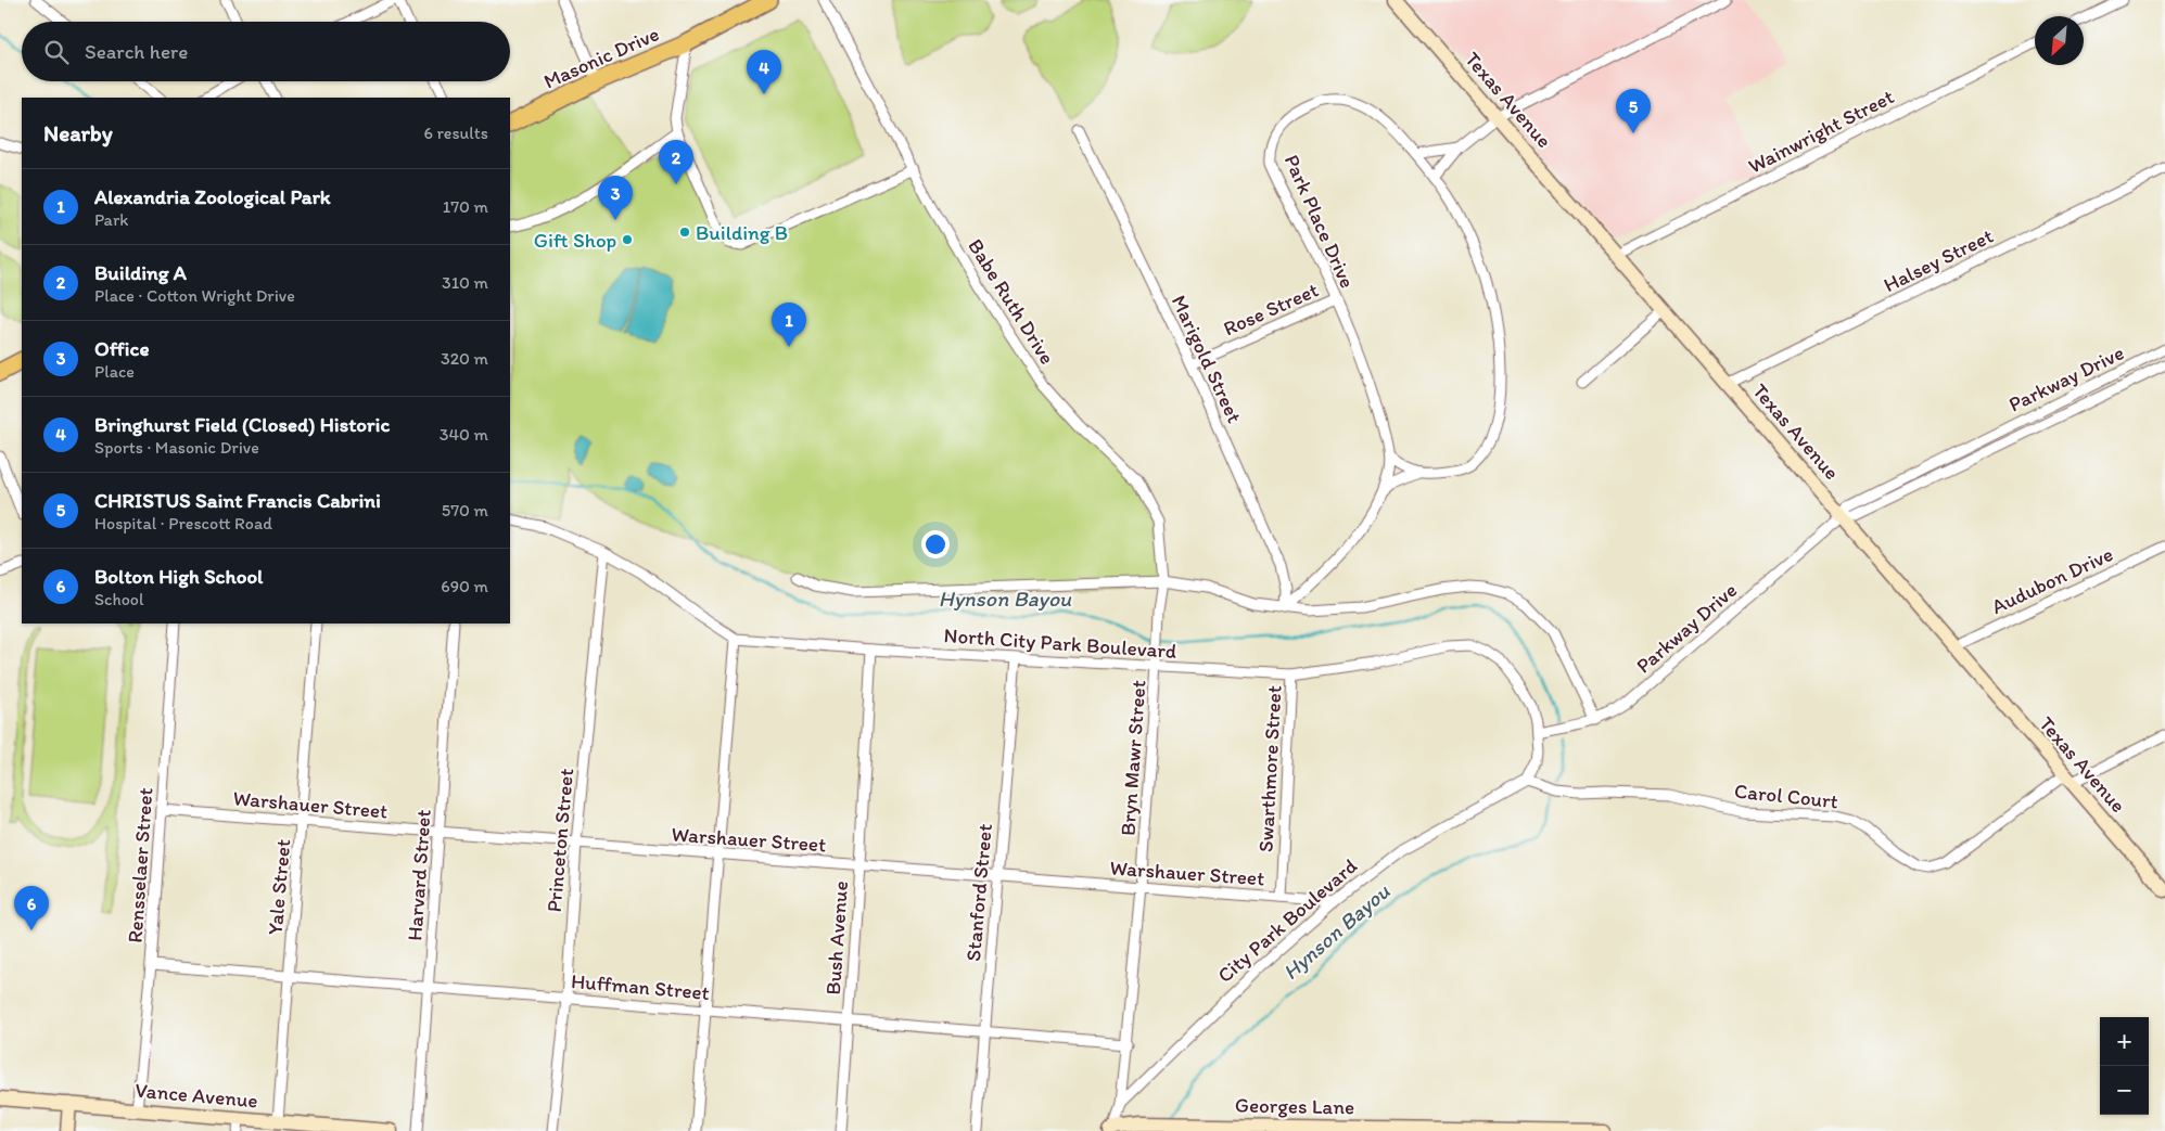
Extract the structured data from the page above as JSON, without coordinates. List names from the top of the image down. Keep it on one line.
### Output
{"streets":{"main road":["Masonic Drive"],"street":["Texas Avenue","Wainwright Street","Park Place Drive","Halsey Street","Babe Ruth Drive","Rose Street","Marigold Street","Parkway Drive","Audubon Drive","North City Park Boulevard","Bryn Mawr Street","Swarthmore Street","Carol Court","Warshauer Street","Princeton Street","Rensselaer Street","Harvard Street","Yale Street","Stanford Street","City Park Boulevard","Bush Avenue","Huffman Street","Vance Avenue","Georges Lane"]},"crossings":[["Texas Avenue","Wainwright Street"],["Texas Avenue","Halsey Street"],["Texas Avenue","Parkway Drive"],["Texas Avenue","Audubon Drive"],["Texas Avenue","Carol Court"],["Park Place Drive","Rose Street"],["Park Place Drive","Marigold Street"],["Babe Ruth Drive","Bryn Mawr Street"],["Rose Street","Marigold Street"],["Parkway Drive","North City Park Boulevard"],["North City Park Boulevard","Bryn Mawr Street"],["North City Park Boulevard","Swarthmore Street"],["North City Park Boulevard","Carol Court"],["North City Park Boulevard","Princeton Street"],["North City Park Boulevard","Stanford Street"],["North City Park Boulevard","City Park Boulevard"],["North City Park Boulevard","Bush Avenue"],["Bryn Mawr Street","Warshauer Street"],["Bryn Mawr Street","City Park Boulevard"],["Bryn Mawr Street","Huffman Street"],["Swarthmore Street","Warshauer Street"],["Carol Court","City Park Boulevard"],["Warshauer Street","Princeton Street"],["Warshauer Street","Rensselaer Street"],["Warshauer Street","Harvard Street"],["Warshauer Street","Yale Street"],["Warshauer Street","Stanford Street"],["Warshauer Street","City Park Boulevard"],["Warshauer Street","Bush Avenue"],["Princeton Street","Huffman Street"],["Rensselaer Street","Huffman Street"],["Rensselaer Street","Vance Avenue"],["Harvard Street","Huffman Street"],["Yale Street","Huffman Street"],["Yale Street","Vance Avenue"],["Stanford Street","Huffman Street"],["Bush Avenue","Huffman Street"]],"water":["Hynson Bayou"],"places":["Building B","Gift Shop"],"north":"bottom left","page":{"search":"Search here","pins":["4","5","2","3","1","6"],"heading":["Nearby","6 results"],"list":[{"mark":"1","name":"Alexandria Zoological Park","note":"Park","value":"170 m"},{"mark":"2","name":"Building A","note":"Place · Cotton Wright Drive","value":"310 m"},{"mark":"3","name":"Office","note":"Place","value":"320 m"},{"mark":"4","name":"Bringhurst Field (Closed) Historic","note":"Sports · Masonic Drive","value":"340 m"},{"mark":"5","name":"CHRISTUS Saint Francis Cabrini","note":"Hospital · Prescott Road","value":"570 m"},{"mark":"6","name":"Bolton High School","note":"School","value":"690 m"}],"map_buttons":["+","−"]}}
